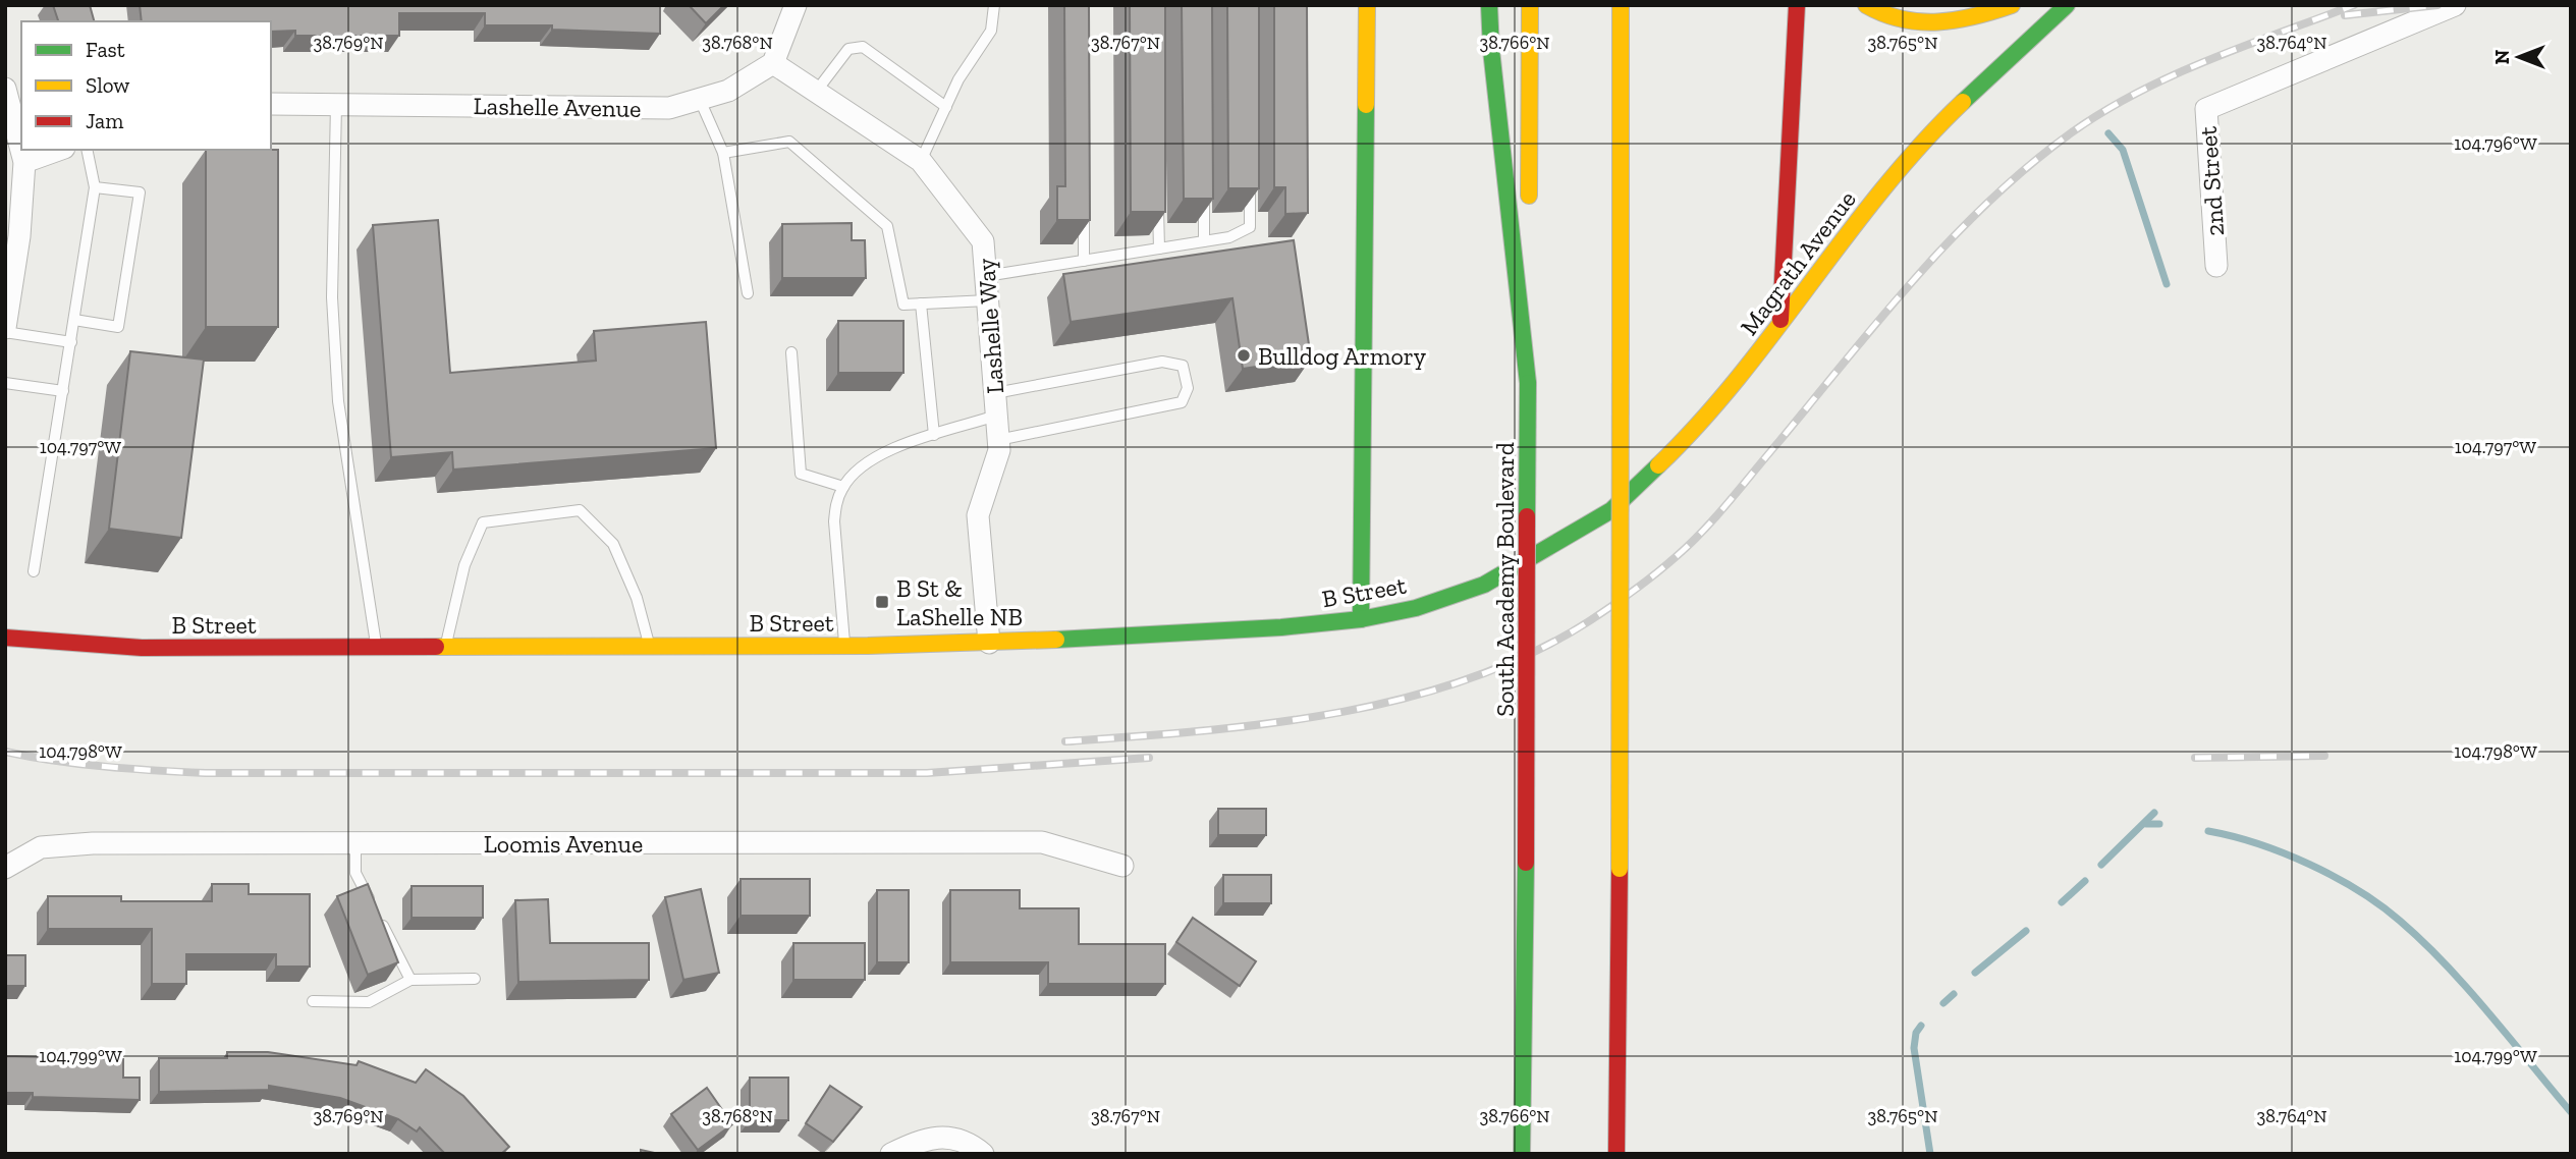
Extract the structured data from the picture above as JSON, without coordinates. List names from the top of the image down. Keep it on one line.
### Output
{"streets":{"main road":["Magrath Avenue","South Academy Boulevard","B Street"],"street":["Lashelle Avenue","2nd Street","Lashelle Way","Loomis Avenue"]},"crossings":[["Lashelle Avenue","Lashelle Way"],["Magrath Avenue","B Street"],["Lashelle Way","B Street"]],"places":{"other":["Bulldog Armory"],"transit":["B St & LaShelle NB"]},"legend":["Fast","Slow","Jam"],"north":"left","coordinates":["38.769°N","38.768°N","38.767°N","38.766°N","38.765°N","38.764°N","104.796°W","104.797°W","104.798°W","104.799°W"]}
